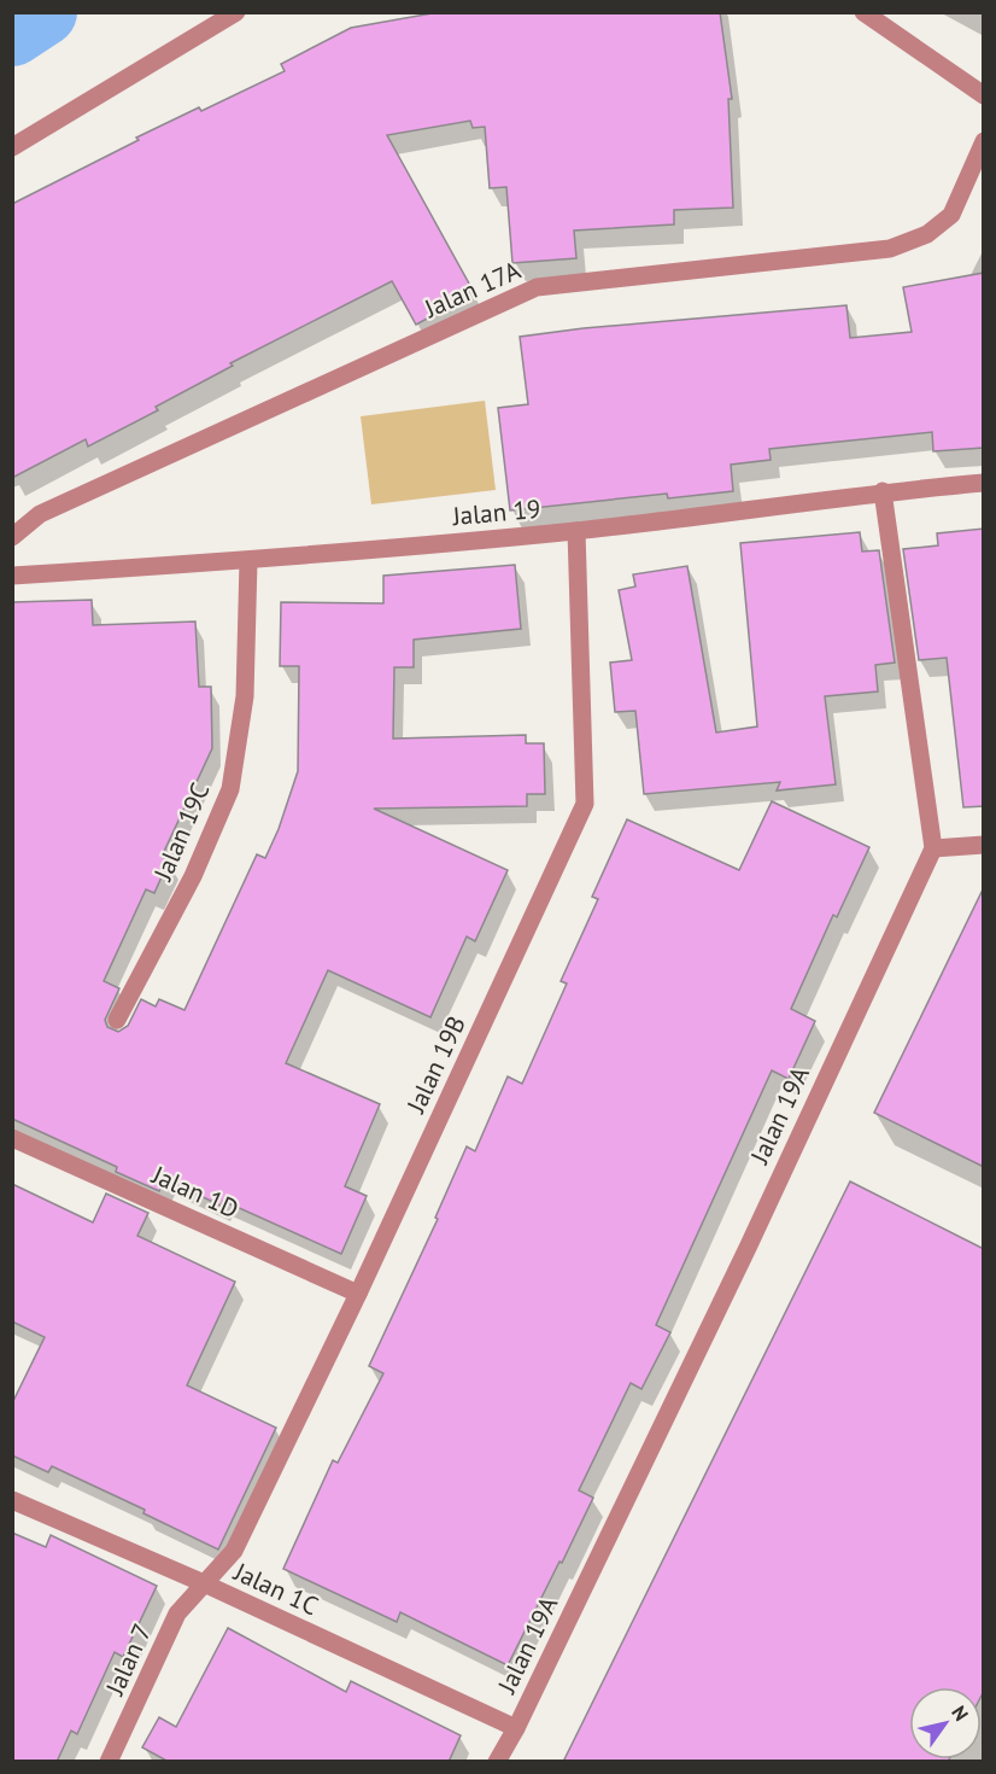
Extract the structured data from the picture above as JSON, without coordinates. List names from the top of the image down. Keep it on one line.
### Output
{"streets":{"street":["Jalan 17A","Jalan 19","Jalan 19C","Jalan 19B","Jalan 19A","Jalan 1D","Jalan 1C","Jalan 7"]},"crossings":[["Jalan 19","Jalan 19C"],["Jalan 19","Jalan 19B"],["Jalan 19B","Jalan 1D"],["Jalan 19B","Jalan 1C"],["Jalan 19B","Jalan 7"],["Jalan 19A","Jalan 1C"],["Jalan 1C","Jalan 7"]],"north":"top right"}
